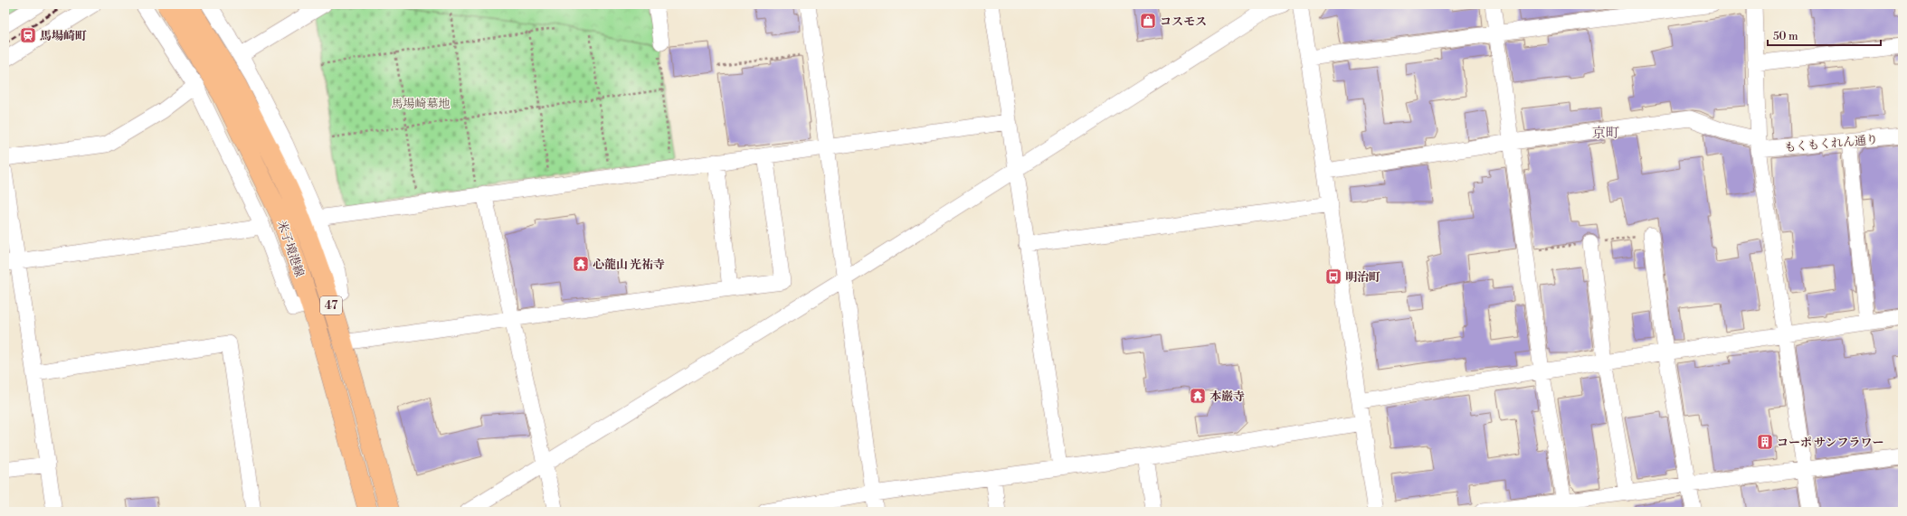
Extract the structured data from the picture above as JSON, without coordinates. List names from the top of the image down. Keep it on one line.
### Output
{"streets":{"main road":["米子境港線","47"],"street":["もくもくれん通り"]},"districts":["京町"],"parks":["馬場崎墓地"],"places":{"shop":["コスモス"],"station":["馬場崎町"],"temple":["心龍山 光祐寺","本巌寺"],"bus stop":["明治町"],"building":["コーポ サンフラワー"]},"scale_bar":"50 m"}
